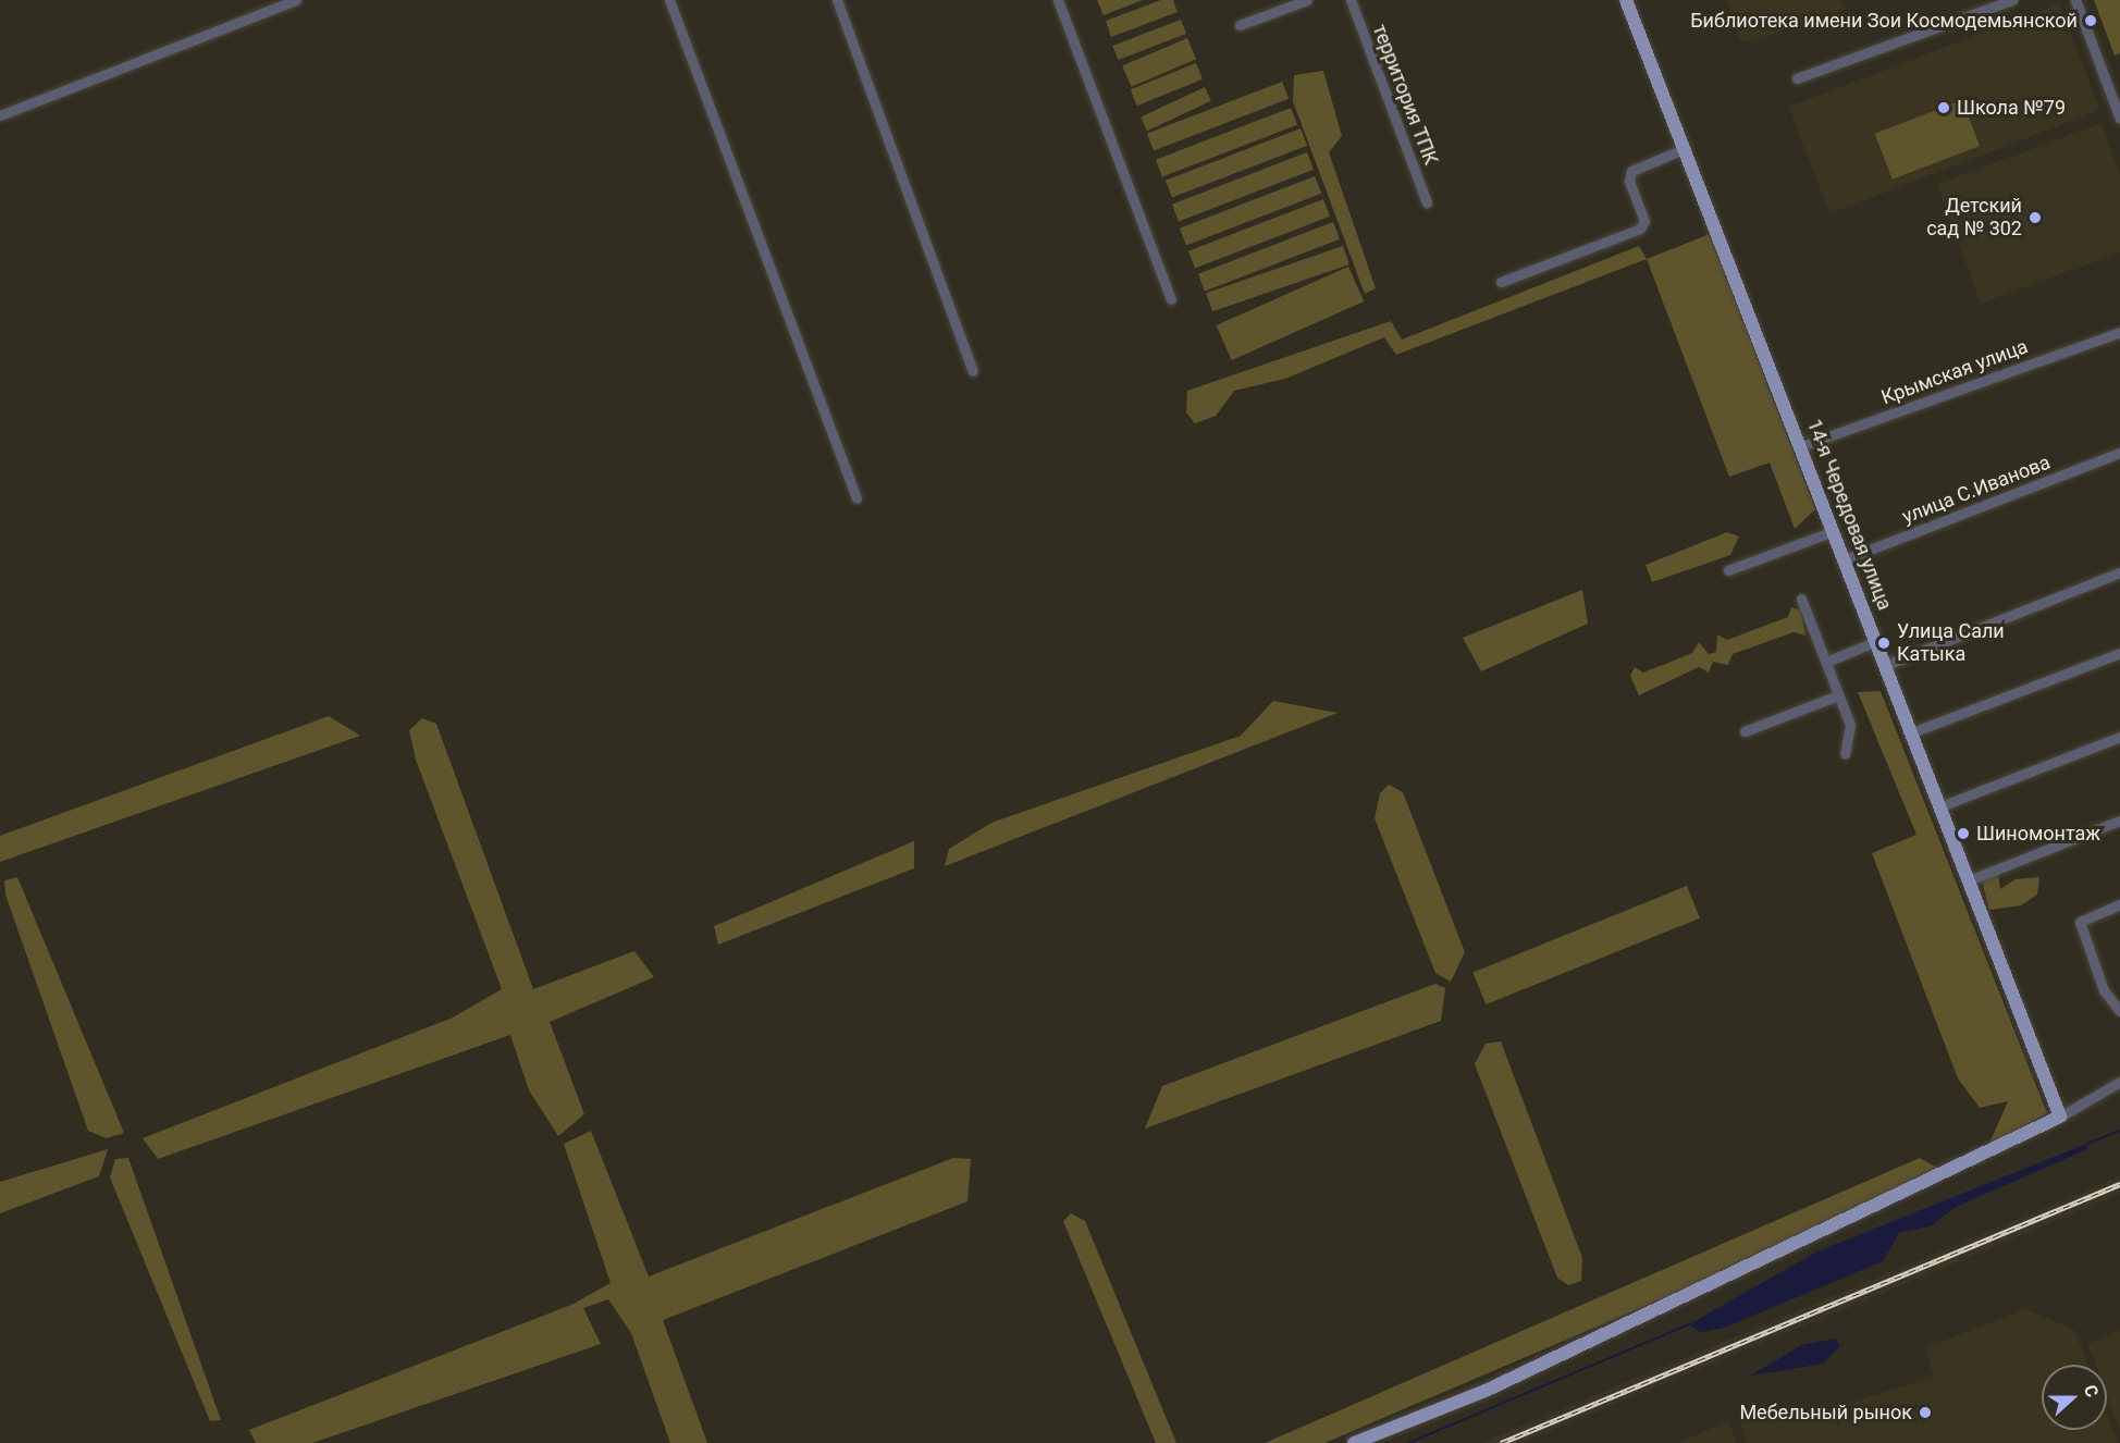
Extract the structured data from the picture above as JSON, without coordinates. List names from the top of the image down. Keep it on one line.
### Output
{"streets":{"main road":["14-я Чередовая улица"],"street":["территория ТПК","Крымская улица","улица С.Иванова"]},"crossings":[["Крымская улица","14-я Чередовая улица"],["улица С.Иванова","14-я Чередовая улица"]],"places":["Библиотека имени Зои Космодемьянской","Школа №79","Детский сад № 302","Улица Сали Катыка","Шиномонтаж","Мебельный рынок"],"north":"right"}
